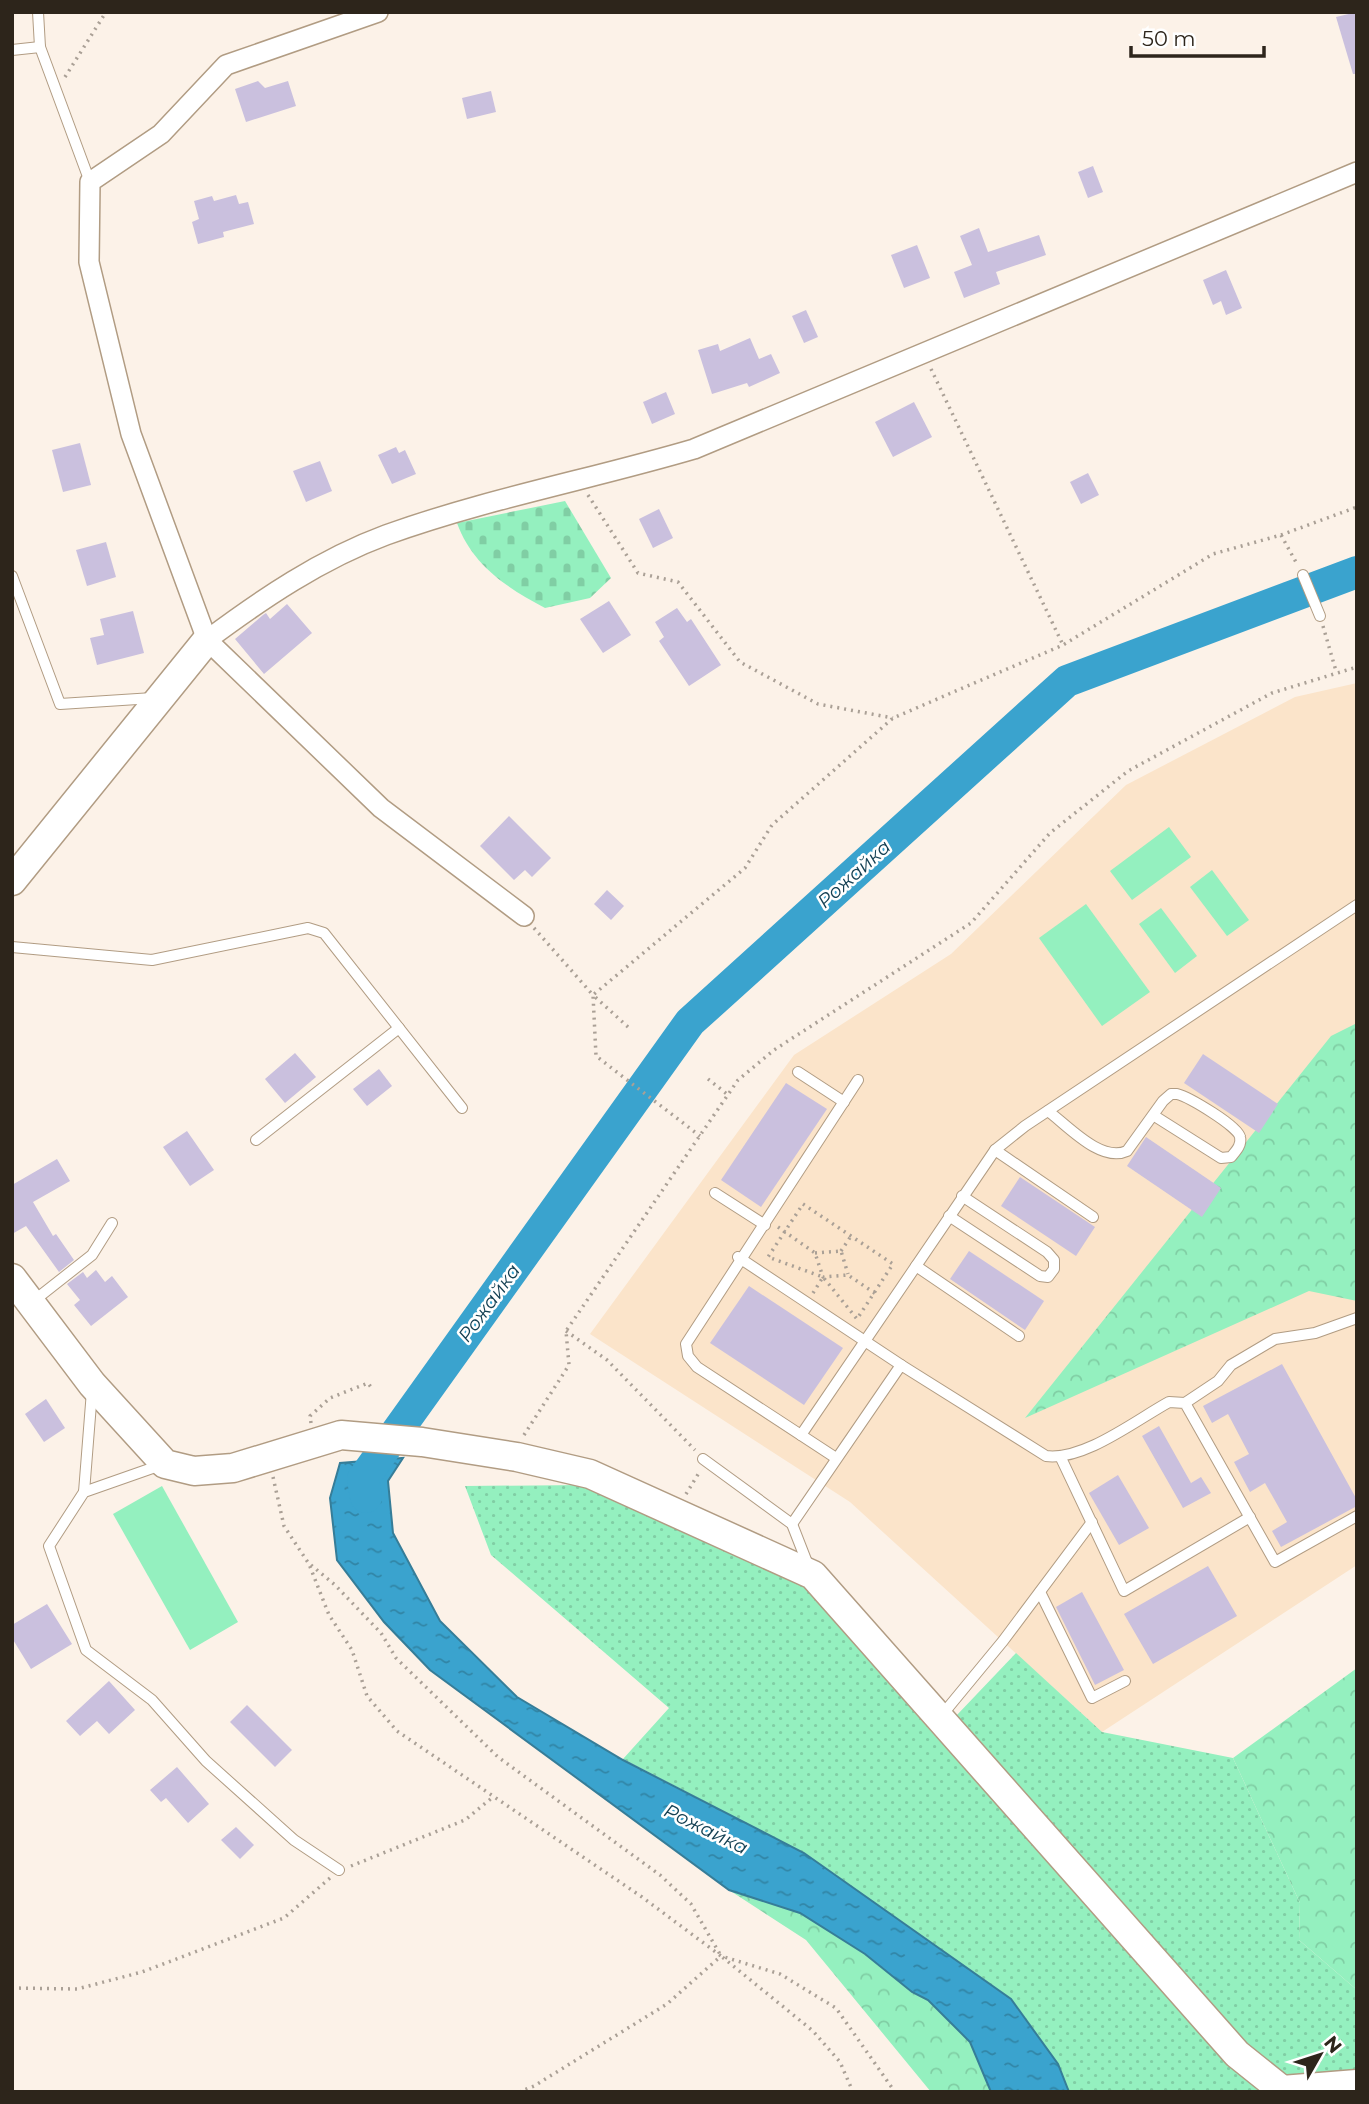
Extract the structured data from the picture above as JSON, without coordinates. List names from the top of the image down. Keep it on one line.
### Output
{"water":["Рожайка"],"scale_bar":"50 m","north":"top right"}
